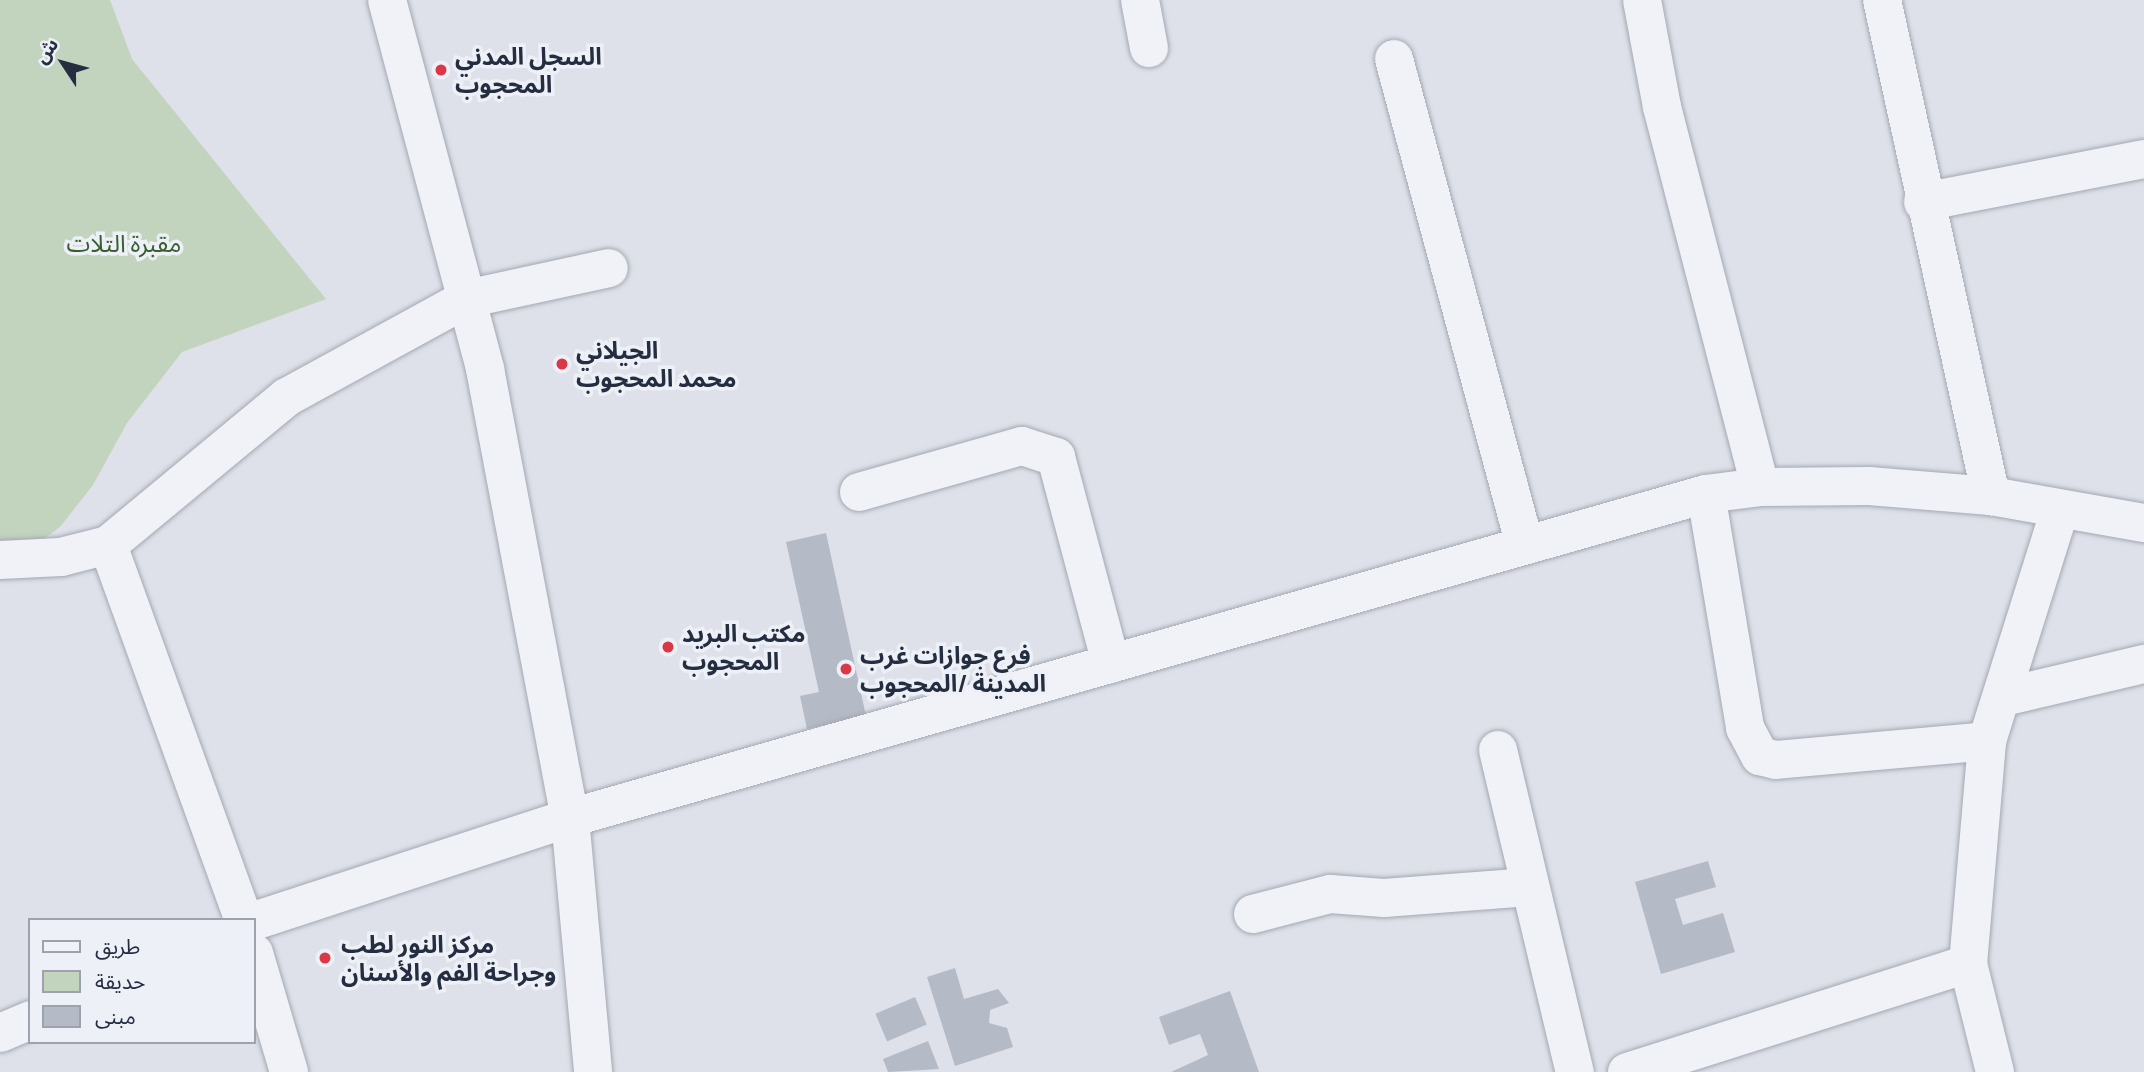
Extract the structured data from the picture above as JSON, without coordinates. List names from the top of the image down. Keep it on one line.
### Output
{"parks":["مقبرة التلات"],"places":["السجل المدني المحجوب","الجيلاني محمد المحجوب","مكتب البريد المحجوب","فرع جوازات غرب المدينة /المحجوب","مركز النور لطب وجراحة الفم والأسنان"],"legend":["طريق","حديقة","مبنى"],"north":"top left"}
